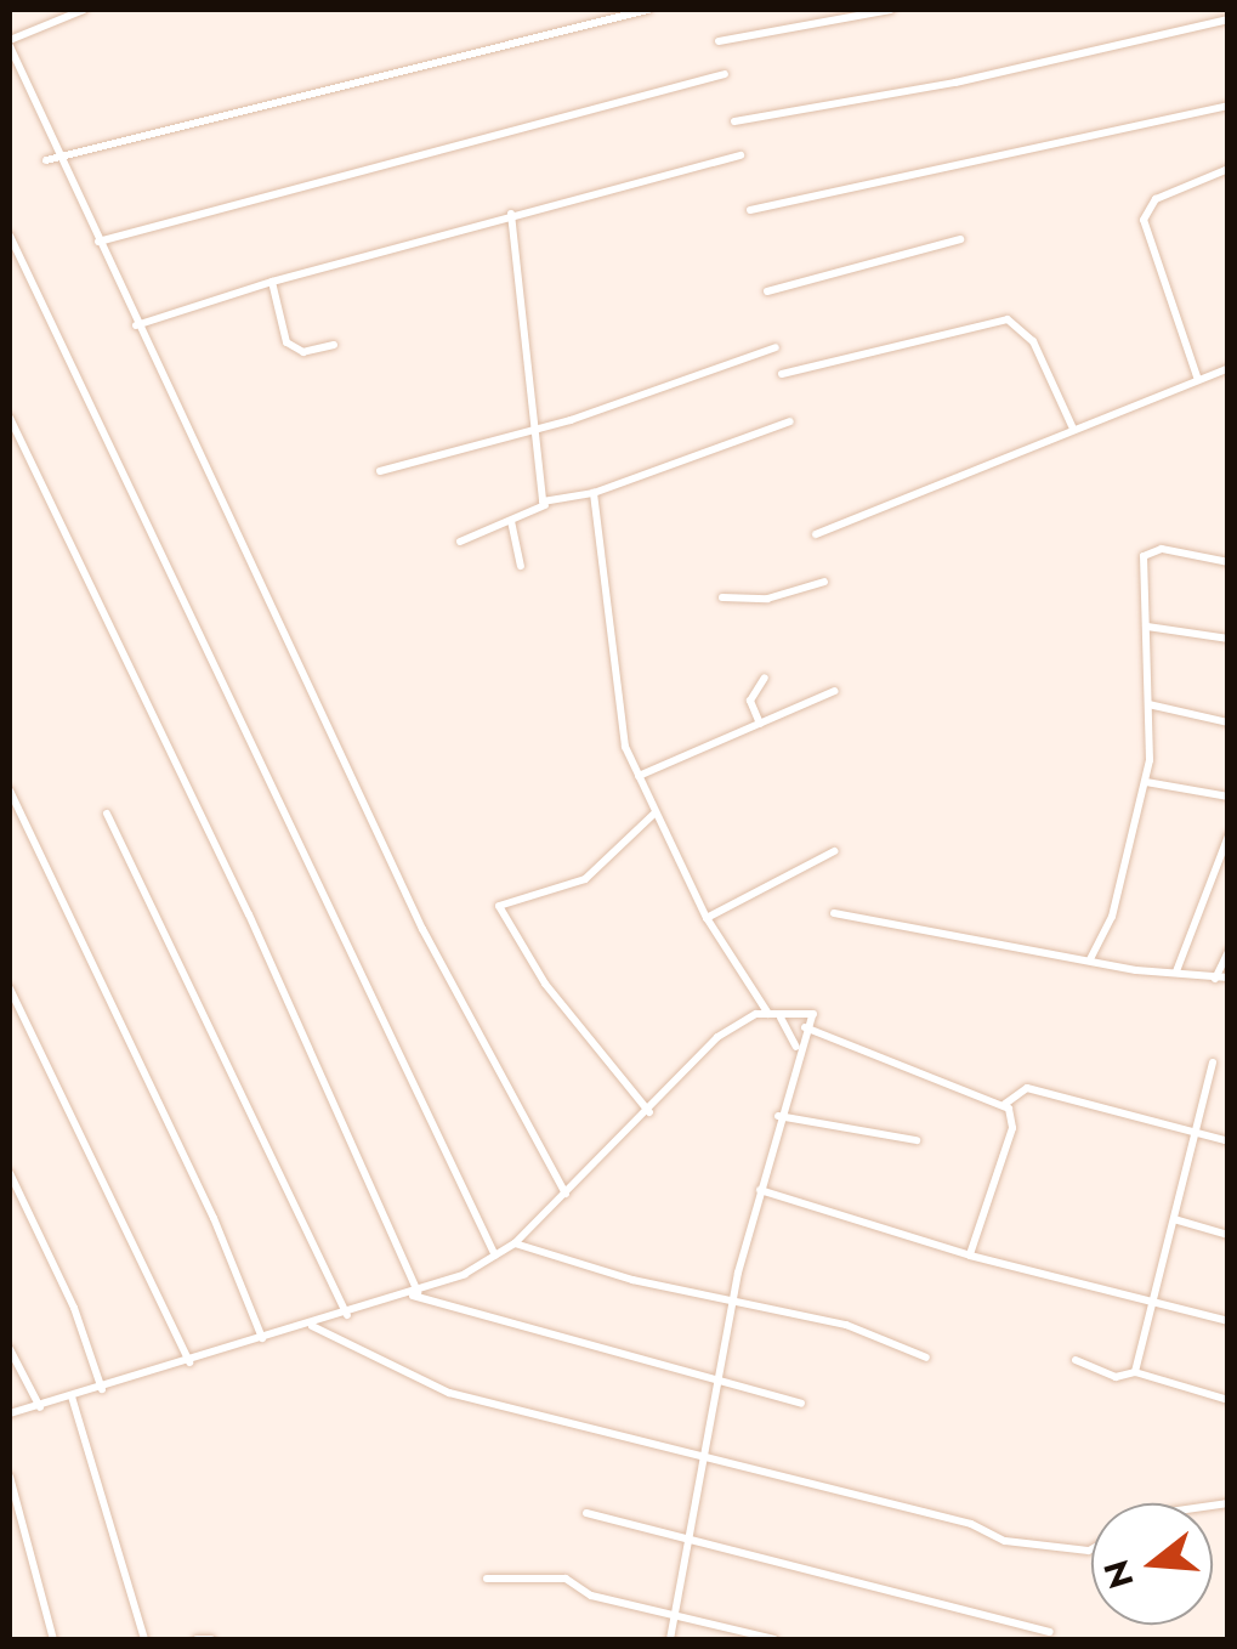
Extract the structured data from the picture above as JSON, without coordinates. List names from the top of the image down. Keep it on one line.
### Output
{"north":"left"}
